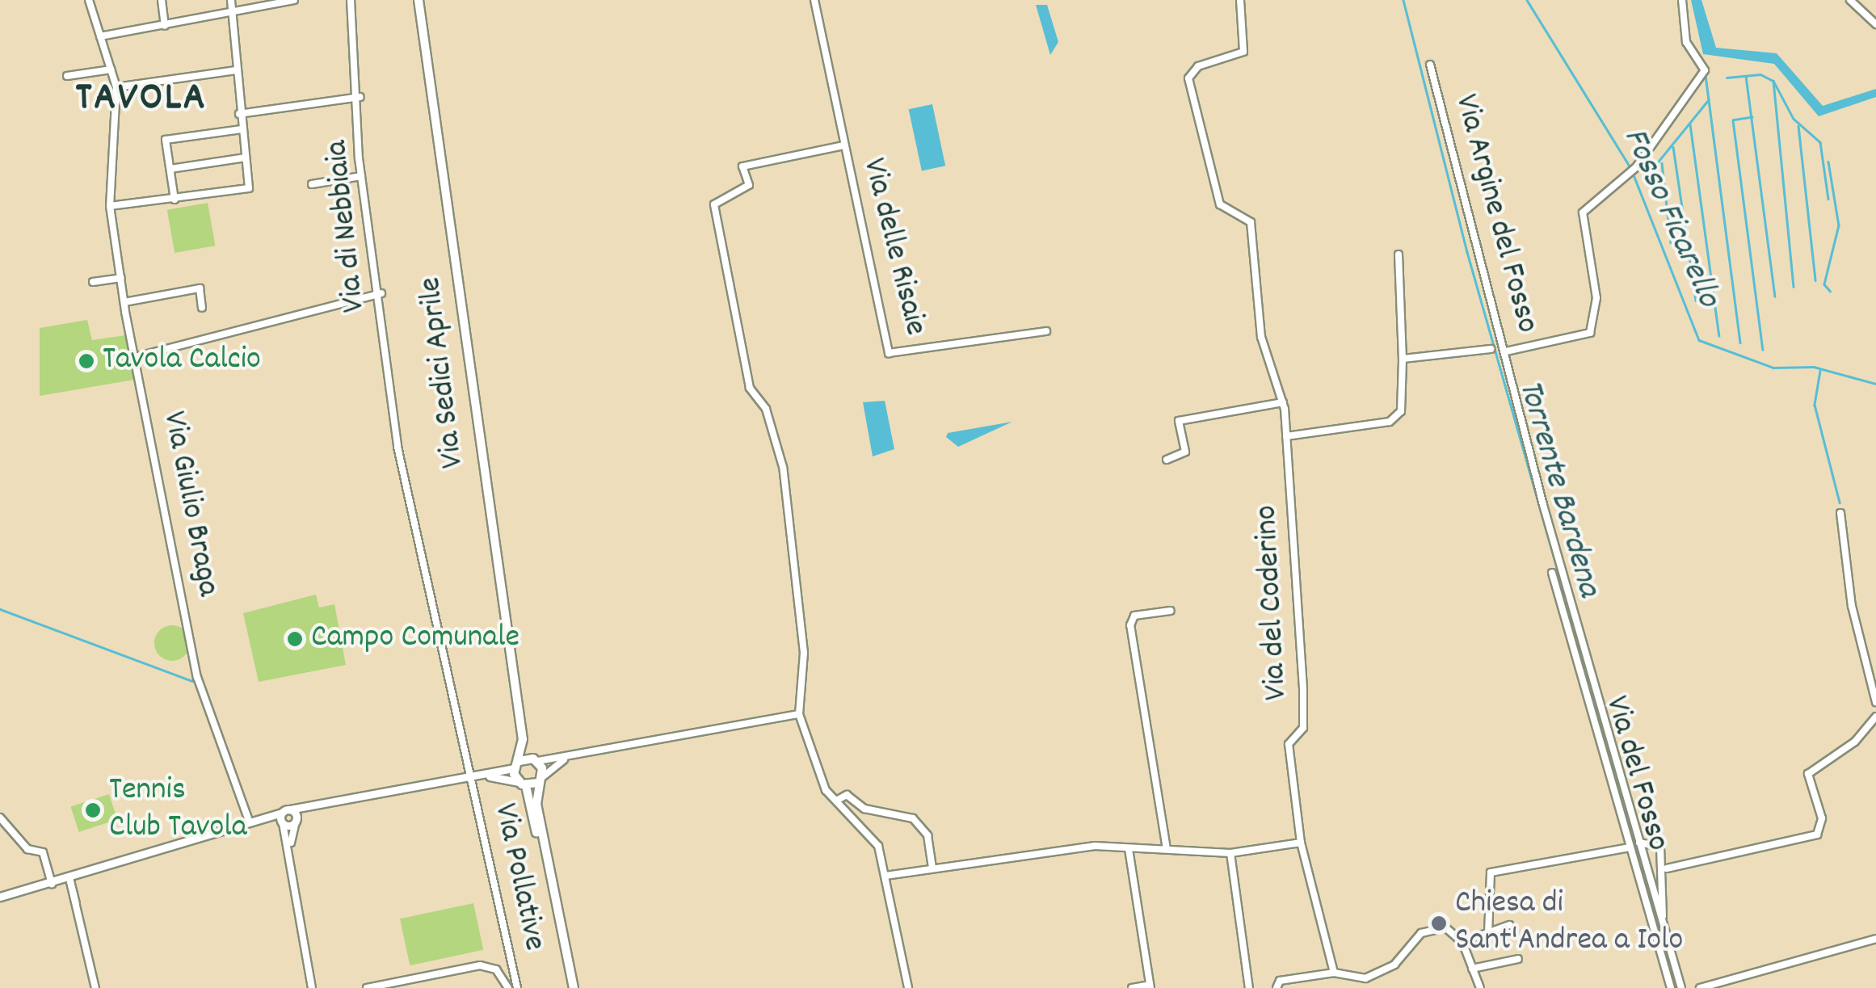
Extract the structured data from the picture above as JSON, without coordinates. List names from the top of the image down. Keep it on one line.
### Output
{"streets":{"main road":["Via Sedici Aprile"],"street":["Via Argine del Fosso","Via di Nebbiaia","Via delle Risaie","Via Giulio Braga","Via del Coderino","Via del Fosso","Via Pollative"]},"crossings":[["Via di Nebbiaia","Via Pollative"]],"districts":["TAVOLA"],"water":["Fosso Ficarello","Torrente Bardena"],"places":["Tavola Calcio","Campo Comunale","Tennis Club Tavola","Chiesa di Sant'Andrea a Iolo"]}
